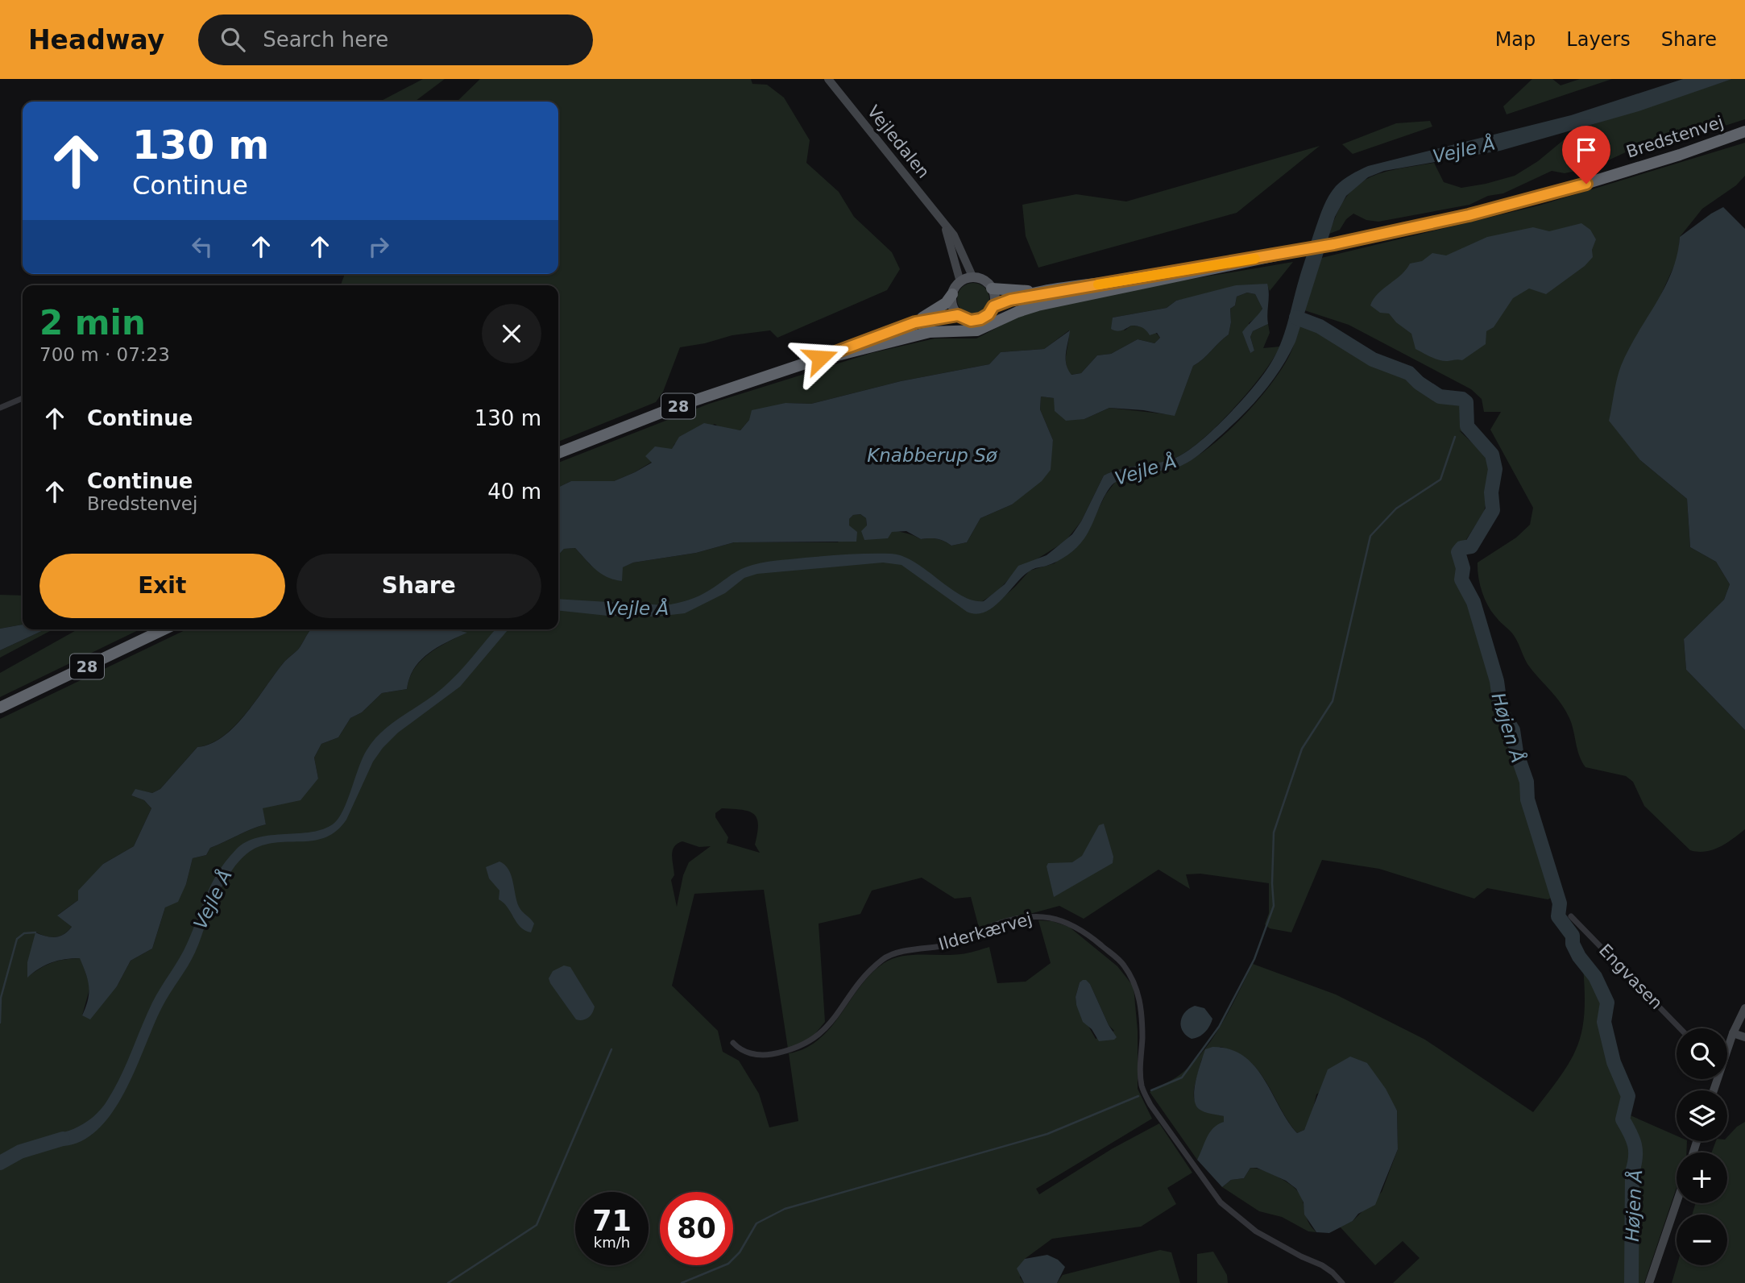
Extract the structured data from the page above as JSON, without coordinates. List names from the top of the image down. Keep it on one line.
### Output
{"streets":{"highway":["Bredstenvej","28"],"street":["Vejledalen","Ilderkærvej","Engvasen"]},"crossings":[["Bredstenvej","Vejledalen"],["Bredstenvej","28"],["Vejledalen","28"]],"water":["Vejle Å","Knabberup Sø","Højen Å"],"page":{"header":"Headway","search":"Search here","nav":["Map","Layers","Share"],"turn":["130 m","Continue"],"heading":["2 min","700 m · 07:23"],"list":[{"name":"Continue","value":"130 m"},{"name":"Continue","note":"Bredstenvej","value":"40 m"}],"buttons":["Exit","Share"],"map_buttons":["+","−"],"speed":"71 km/h","limit":"80"}}
